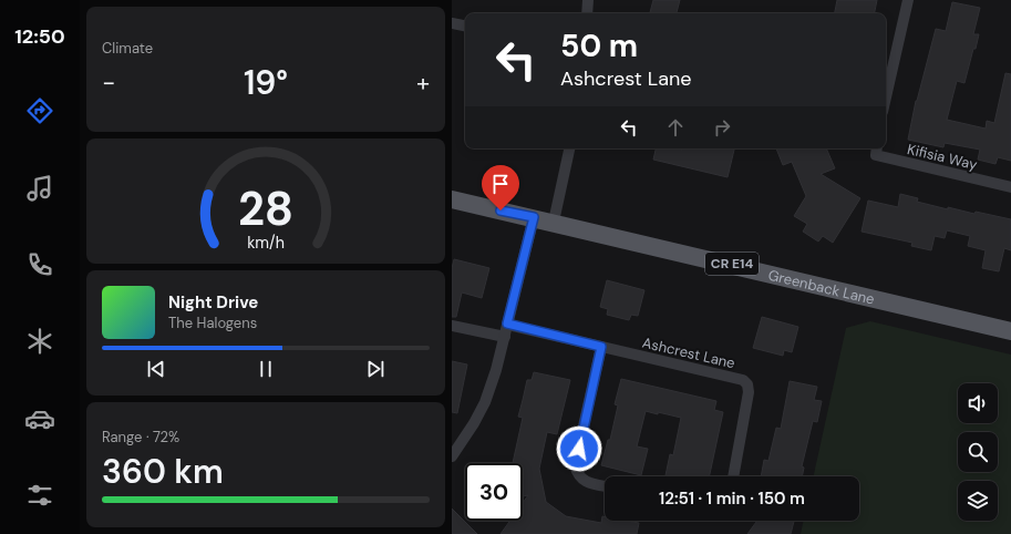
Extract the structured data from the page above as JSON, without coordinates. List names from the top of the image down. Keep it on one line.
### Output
{"streets":{"main road":["CR E14","Greenback Lane"],"street":["Kifisia Way","Ashcrest Lane"]},"page":{"tabs":"12:50","tile":["Climate",["Range · 72%","360 km"]],"turn":["50 m","Ashcrest Lane"],"heat":["−","19°","+"],"song":["Night Drive","The Halogens"],"limit":"30","trip":"12:51 · 1 min · 150 m","gauge":["28","km/h"]}}
